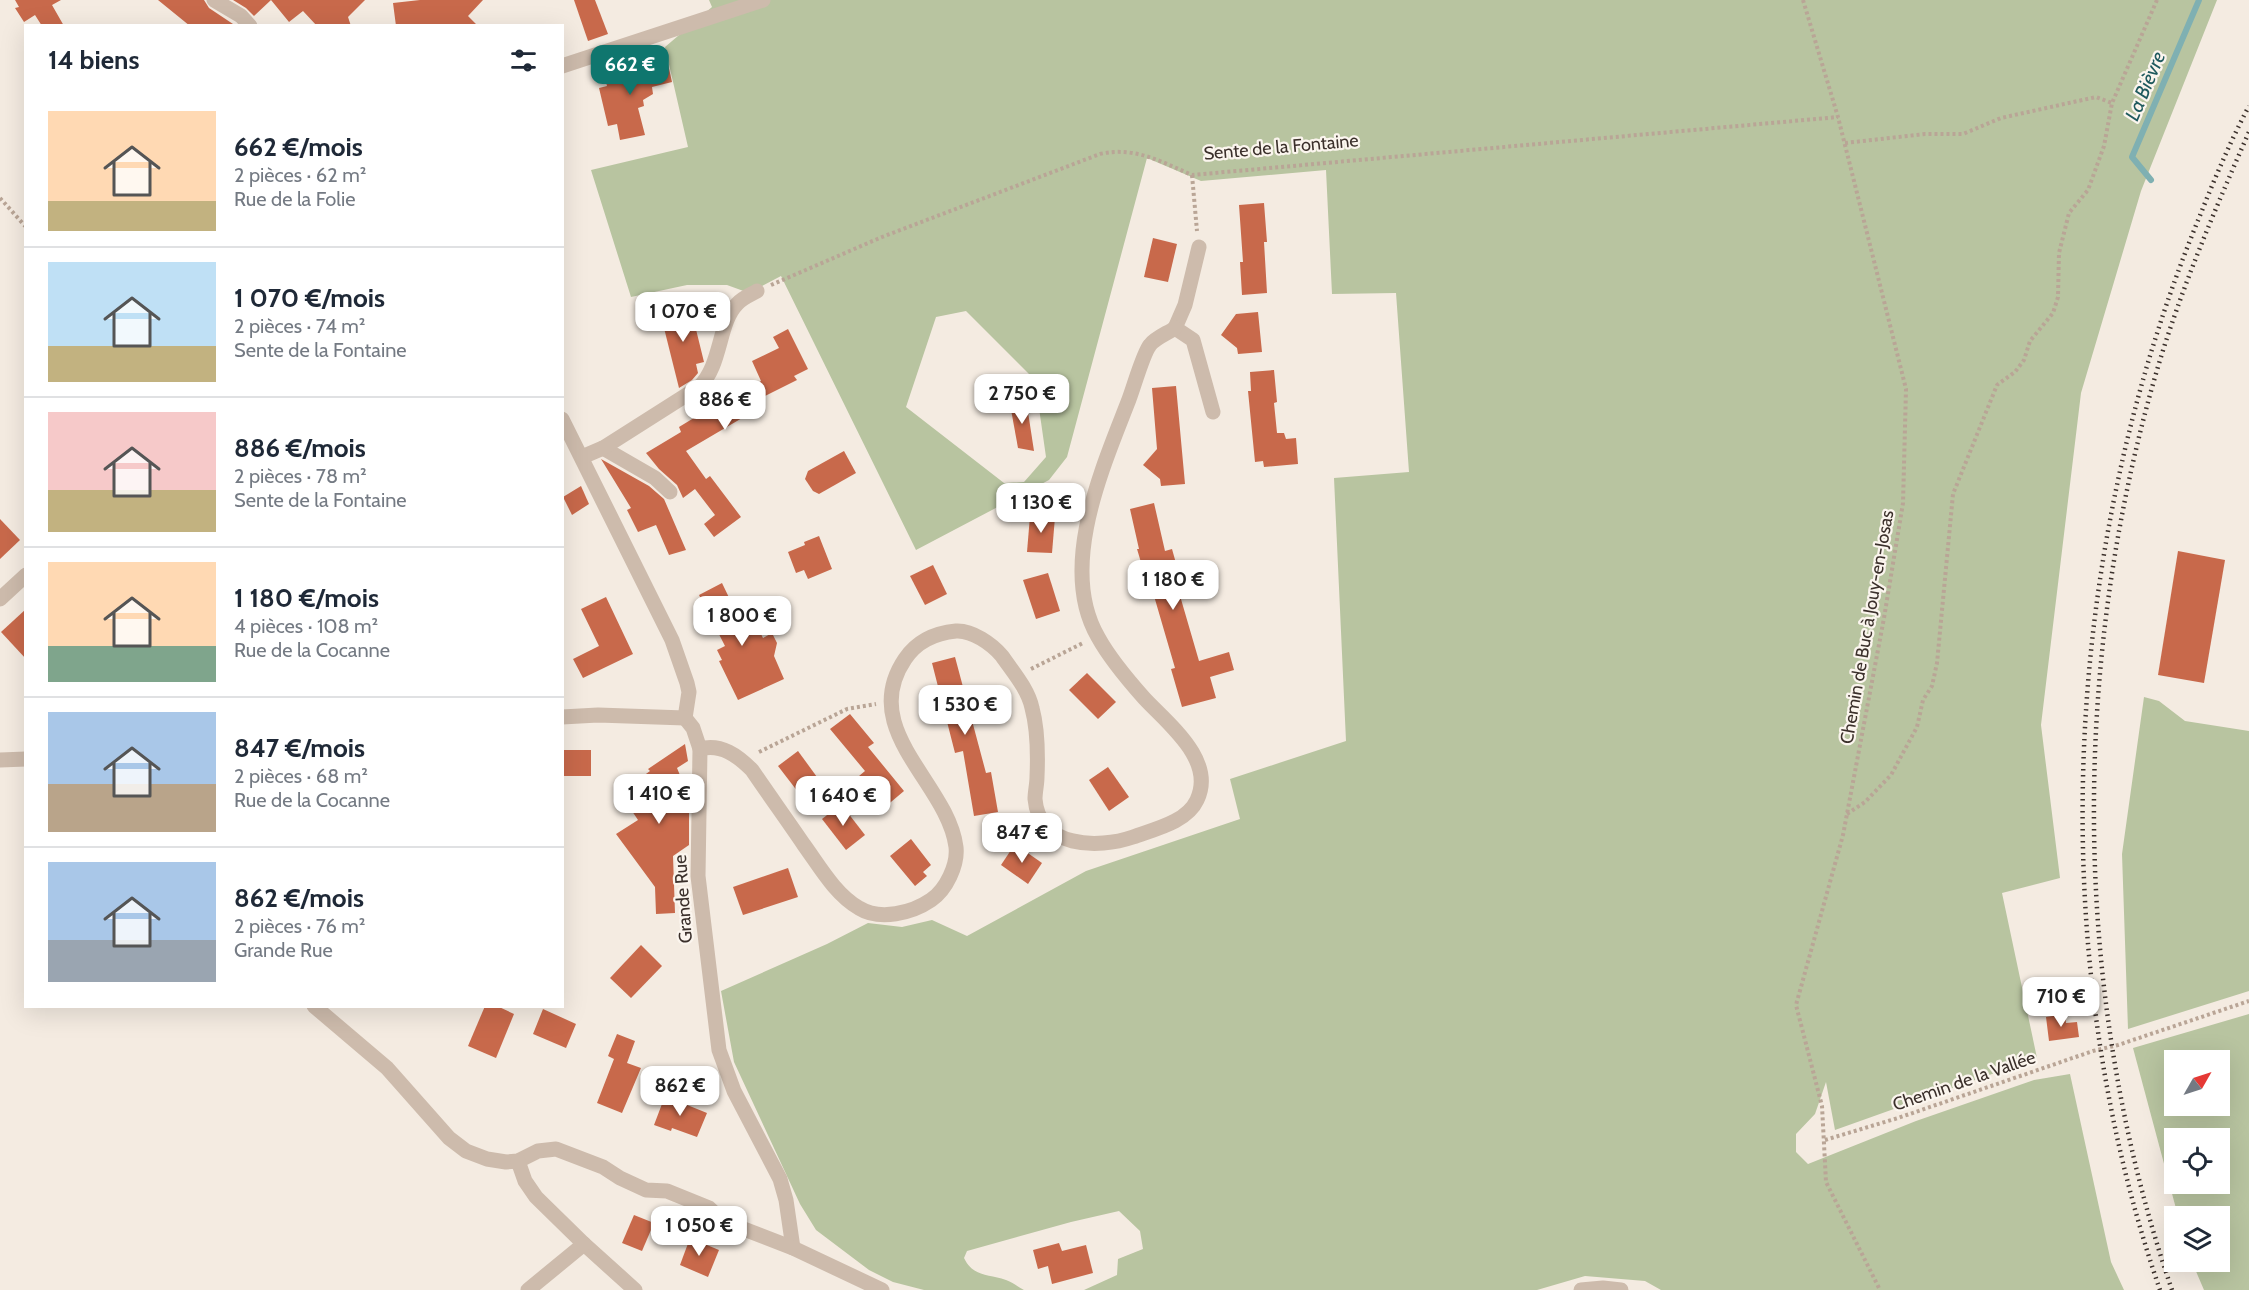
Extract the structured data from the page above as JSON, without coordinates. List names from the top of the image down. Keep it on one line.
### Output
{"streets":{"street":["Grande Rue"],"path":["Sente de la Fontaine","Chemin de Buc à Jouy-en-Josas","Chemin de la Vallée"]},"crossings":[["Sente de la Fontaine","Chemin de Buc à Jouy-en-Josas"],["Chemin de Buc à Jouy-en-Josas","Chemin de la Vallée"]],"water":["La Bièvre"],"north":"top right","page":{"heading":"14 biens","price":["662 €","1 070 €","2 750 €","886 €","1 130 €","1 180 €","1 800 €","1 530 €","1 410 €","1 640 €","847 €","710 €","862 €","1 050 €"],"list":[{"name":"662 €/mois","note":"2 pièces · 62 m² · Rue de la Folie"},{"name":"1 070 €/mois","note":"2 pièces · 74 m² · Sente de la Fontaine"},{"name":"886 €/mois","note":"2 pièces · 78 m² · Sente de la Fontaine"},{"name":"1 180 €/mois","note":"4 pièces · 108 m² · Rue de la Cocanne"},{"name":"847 €/mois","note":"2 pièces · 68 m² · Rue de la Cocanne"},{"name":"862 €/mois","note":"2 pièces · 76 m² · Grande Rue"}]}}
